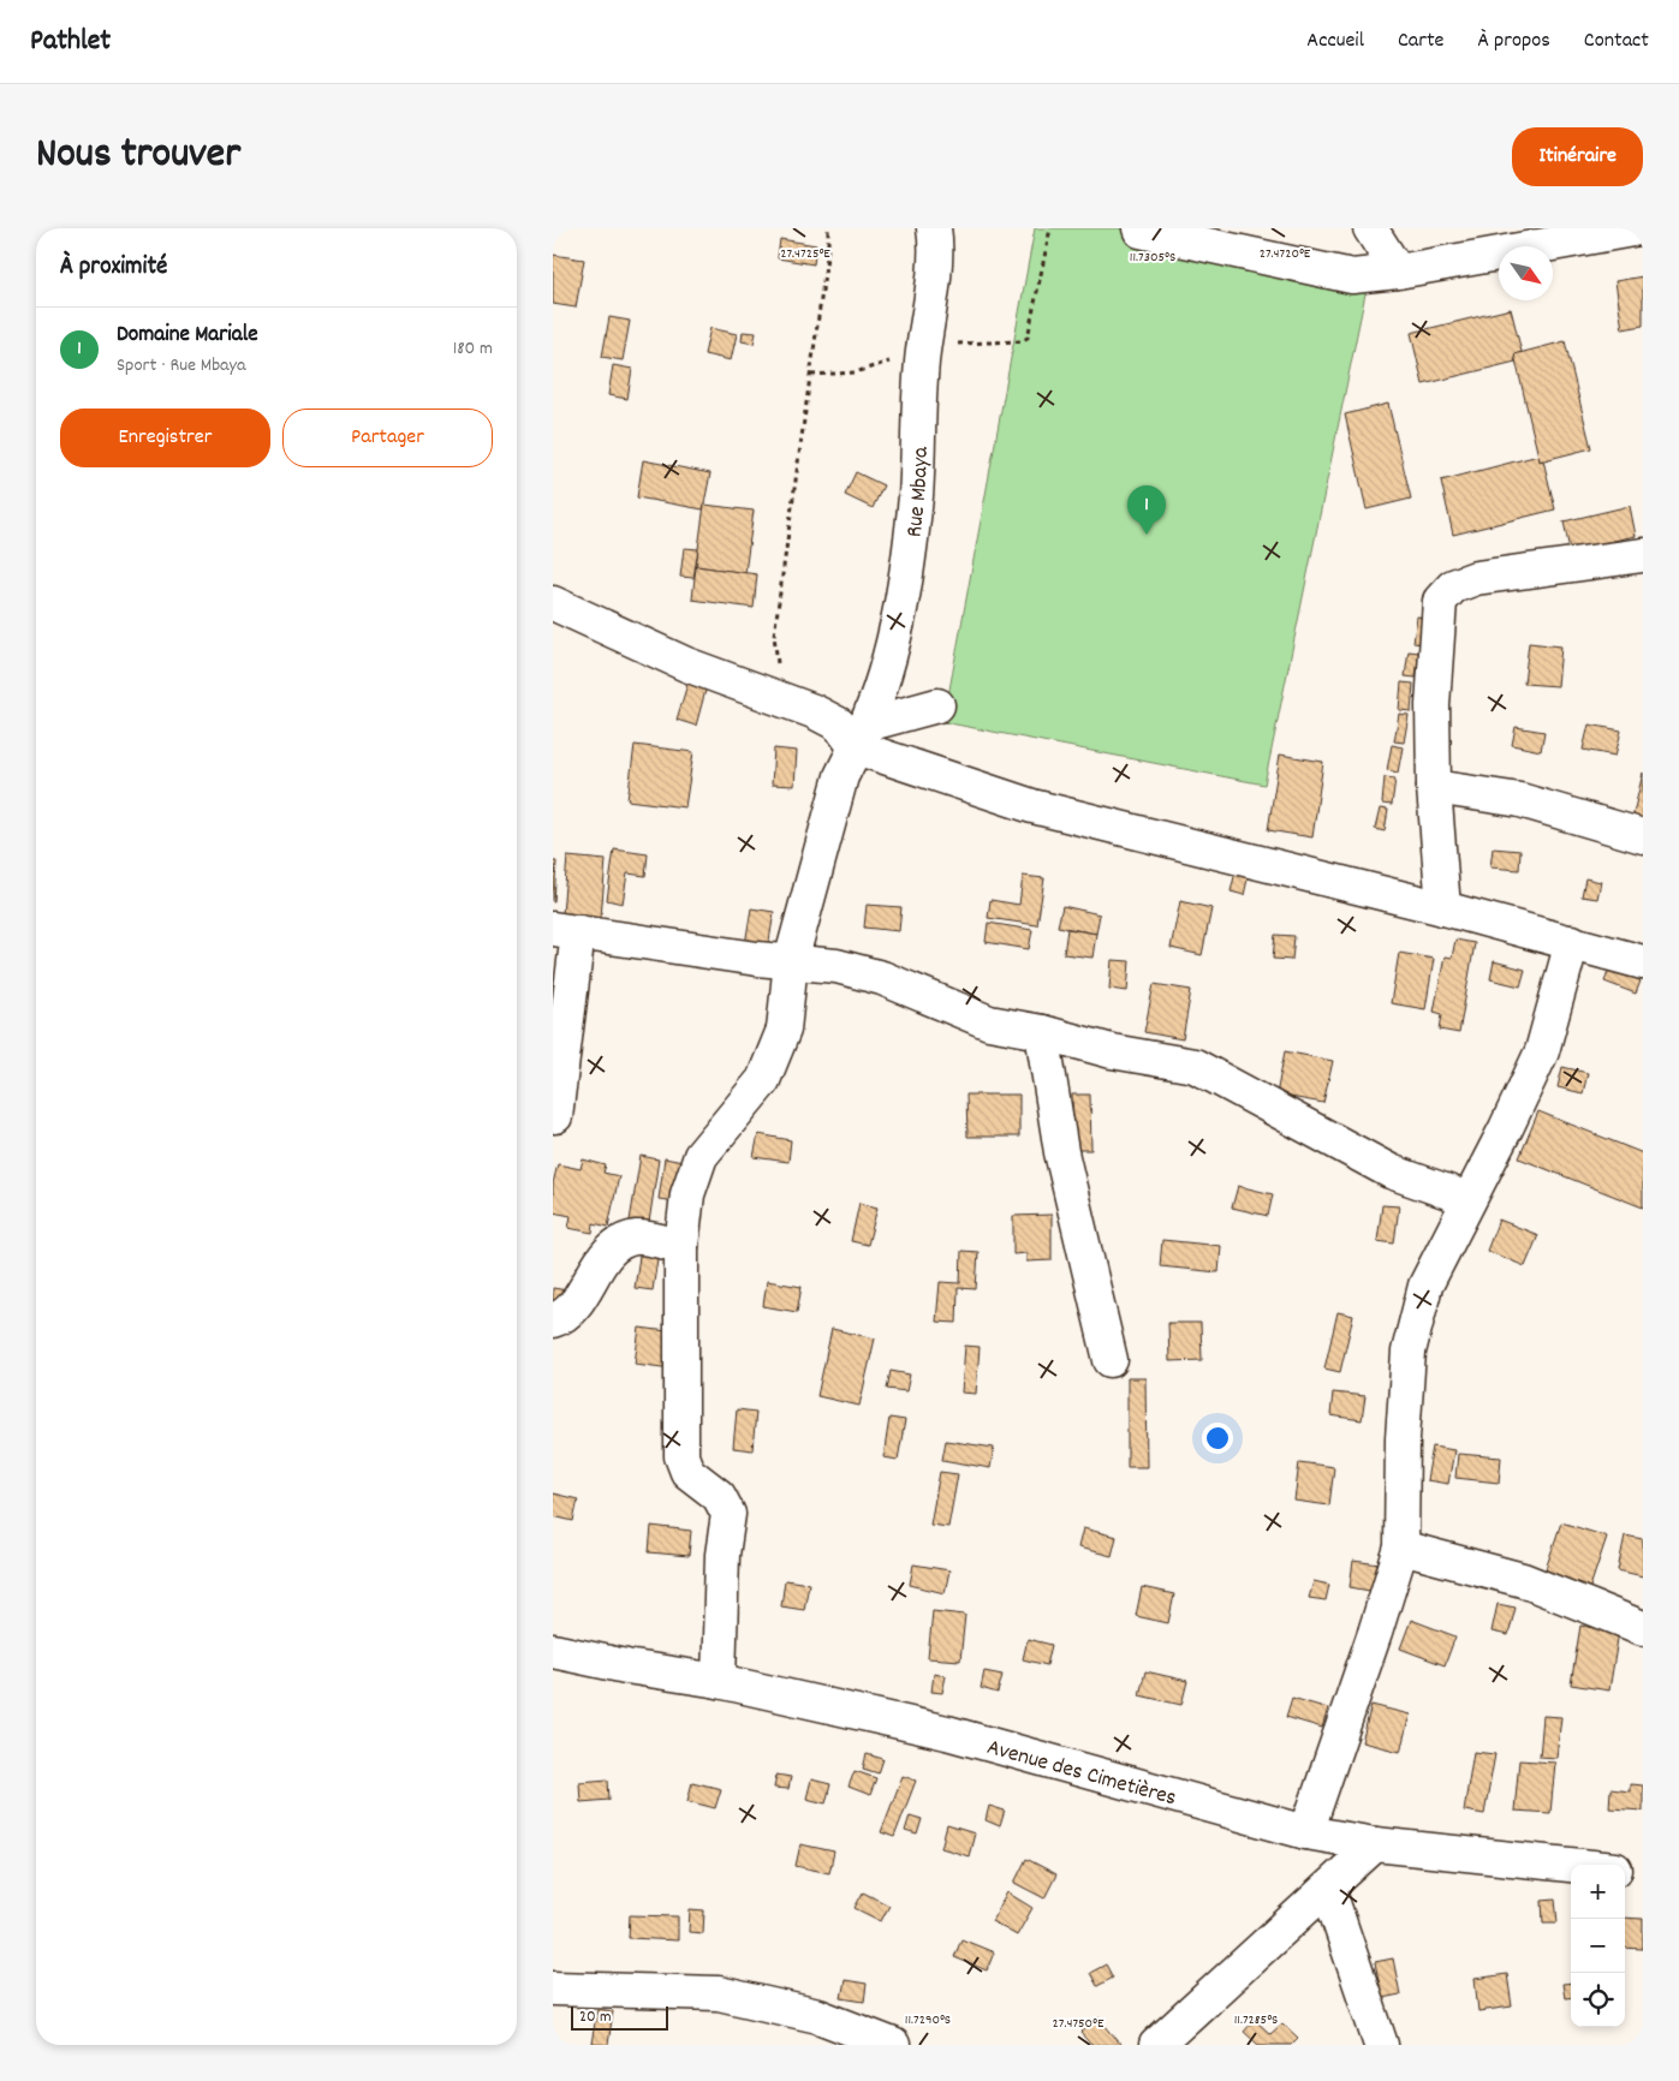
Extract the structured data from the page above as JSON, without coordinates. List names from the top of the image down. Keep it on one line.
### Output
{"streets":{"street":["Rue Mbaya","Avenue des Cimetières"]},"crossings":[["Rue Mbaya","Avenue des Cimetières"]],"scale_bar":"20 m","north":"bottom right","page":{"header":"Pathlet","nav":["Accueil","Carte","À propos","Contact"],"title":"Nous trouver","buttons":["Itinéraire",["Enregistrer","Partager"]],"heading":"À proximité","list":[{"mark":"1","name":"Domaine Mariale","note":"Sport · Rue Mbaya","value":"180 m"}],"pins":"1","map_buttons":["+","−"],"scale":"20 m"},"coordinates":["27.4725°E","27.4720°E","11.7305°S","11.7290°S","11.7285°S","27.4750°E"]}
